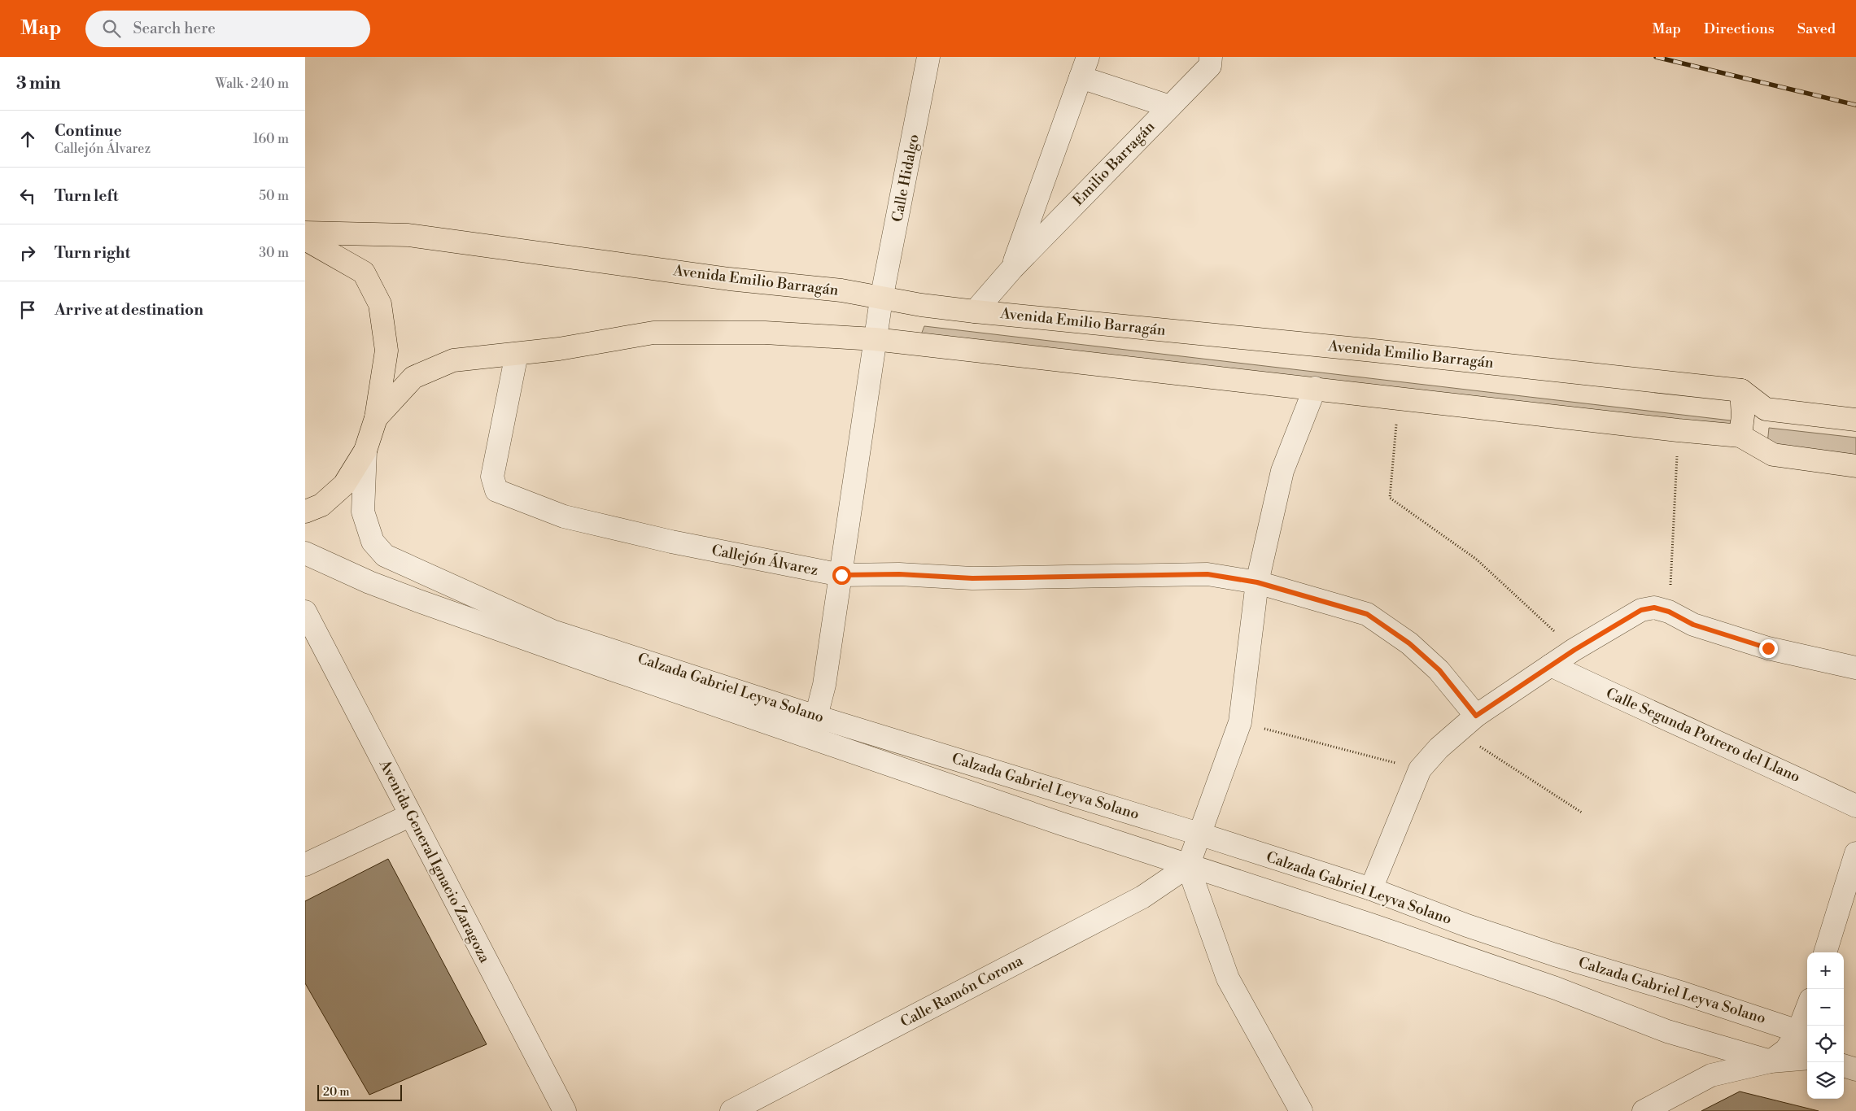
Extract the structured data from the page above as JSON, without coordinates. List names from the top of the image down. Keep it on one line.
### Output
{"streets":{"main road":["Avenida Emilio Barragán","Calzada Gabriel Leyva Solano"],"street":["Emilio Barragán","Calle Hidalgo","Callejón Álvarez","Calle Segunda Potrero del Llano","Avenida General Ignacio Zaragoza","Calle Ramón Corona"]},"crossings":[["Emilio Barragán","Avenida Emilio Barragán"],["Calle Hidalgo","Avenida Emilio Barragán"],["Calle Hidalgo","Callejón Álvarez"],["Calle Hidalgo","Calzada Gabriel Leyva Solano"],["Calzada Gabriel Leyva Solano","Calle Ramón Corona"]],"scale_bar":"20 m","page":{"header":"Map","search":"Search here","nav":["Map","Directions","Saved"],"heading":["3 min","Walk · 240 m"],"list":[["Continue","Callejón Álvarez","160 m"],["Turn left","50 m"],["Turn right","30 m"],"Arrive at destination"],"map_buttons":["+","−"],"scale":"20 m"}}
